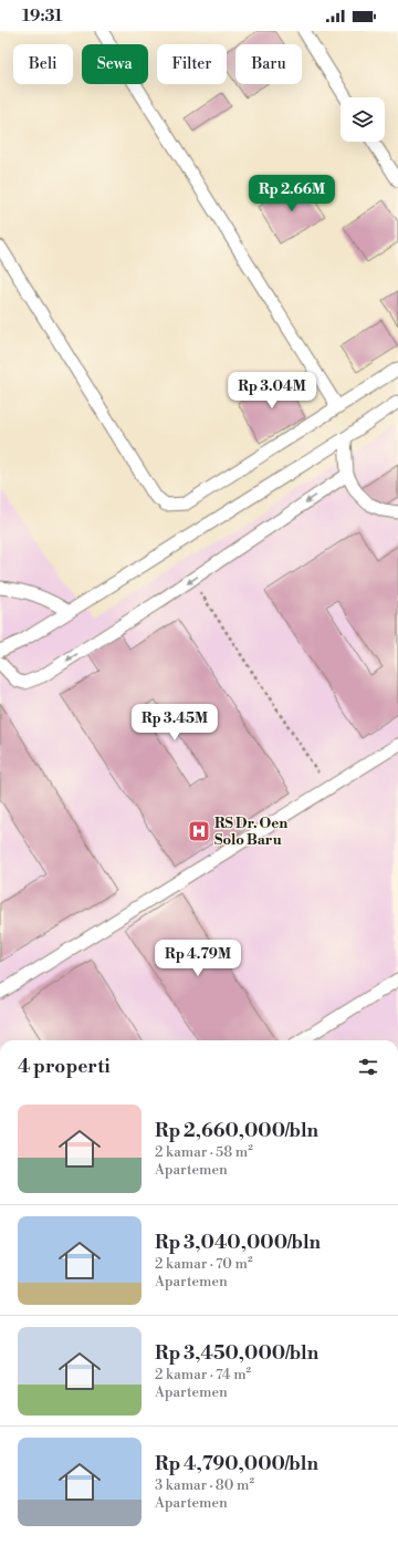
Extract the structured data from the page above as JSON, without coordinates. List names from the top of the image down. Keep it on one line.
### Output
{"places":{"hospital":["RS Dr. Oen Solo Baru"]},"page":{"status":"19:31","chip":["Beli","Sewa","Filter","Baru"],"price":["Rp 2.66M","Rp 3.04M","Rp 3.45M","Rp 4.79M"],"heading":"4 properti","list":[{"name":"Rp 2,660,000/bln","note":"2 kamar · 58 m² · Apartemen"},{"name":"Rp 3,040,000/bln","note":"2 kamar · 70 m² · Apartemen"},{"name":"Rp 3,450,000/bln","note":"2 kamar · 74 m² · Apartemen"},{"name":"Rp 4,790,000/bln","note":"3 kamar · 80 m² · Apartemen"}]}}
